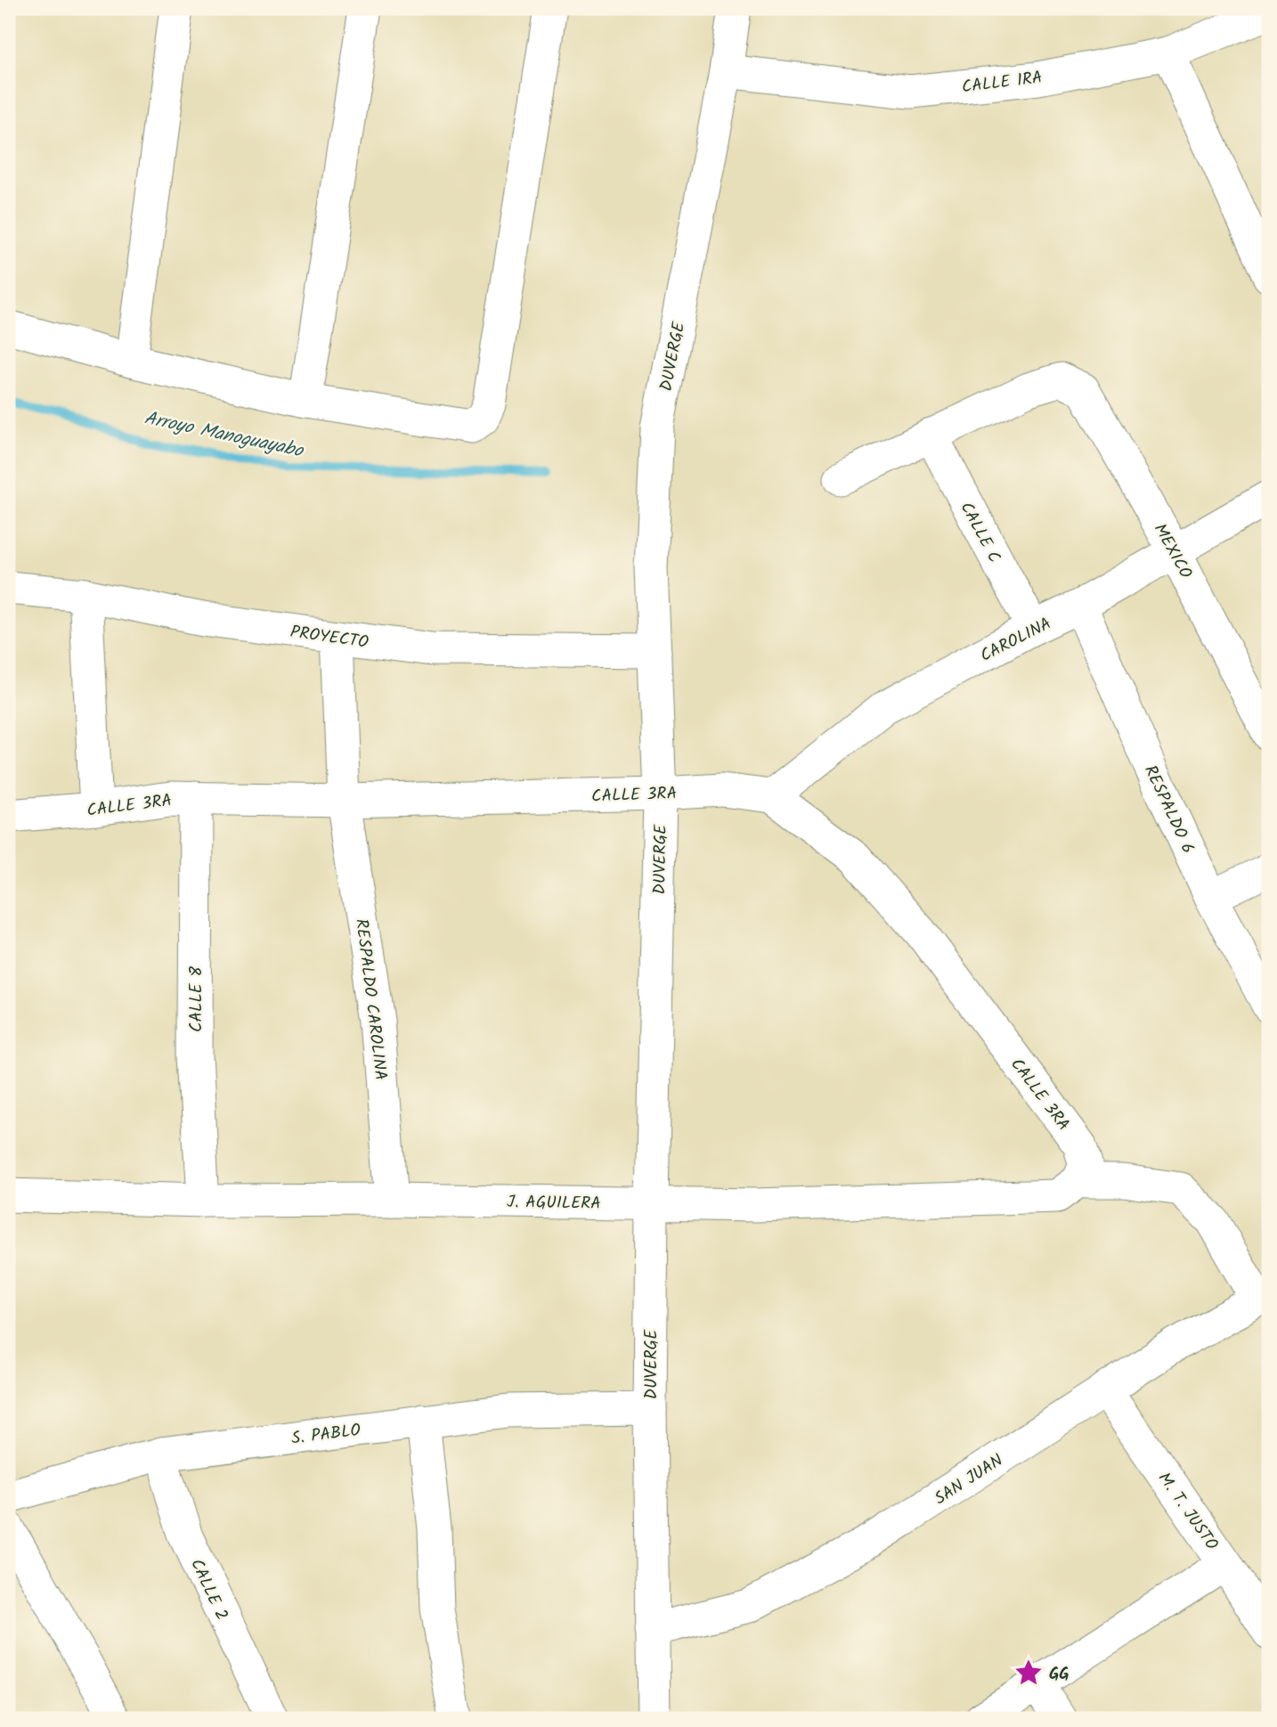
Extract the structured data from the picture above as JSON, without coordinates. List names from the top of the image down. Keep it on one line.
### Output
{"streets":{"street":["CALLE 1RA","DUVERGE","CALLE C","MEXICO","PROYECTO","CAROLINA","CALLE 3RA","RESPALDO 6","CALLE 8","RESPALDO CAROLINA","J. AGUILERA","S. PABLO","SAN JUAN","M. T. JUSTO","CALLE 2"]},"crossings":[["CALLE 1RA","DUVERGE"],["DUVERGE","PROYECTO"],["DUVERGE","CALLE 3RA"],["DUVERGE","J. AGUILERA"],["DUVERGE","S. PABLO"],["DUVERGE","SAN JUAN"],["CALLE C","MEXICO"],["CALLE C","CAROLINA"],["MEXICO","CAROLINA"],["PROYECTO","RESPALDO CAROLINA"],["CAROLINA","CALLE 3RA"],["CAROLINA","RESPALDO 6"],["CALLE 3RA","CALLE 8"],["CALLE 3RA","RESPALDO CAROLINA"],["CALLE 3RA","J. AGUILERA"],["CALLE 8","J. AGUILERA"],["RESPALDO CAROLINA","J. AGUILERA"],["S. PABLO","CALLE 2"],["SAN JUAN","M. T. JUSTO"]],"water":["Arroyo Manoguayabo"],"places":{"place":["GG"]}}
